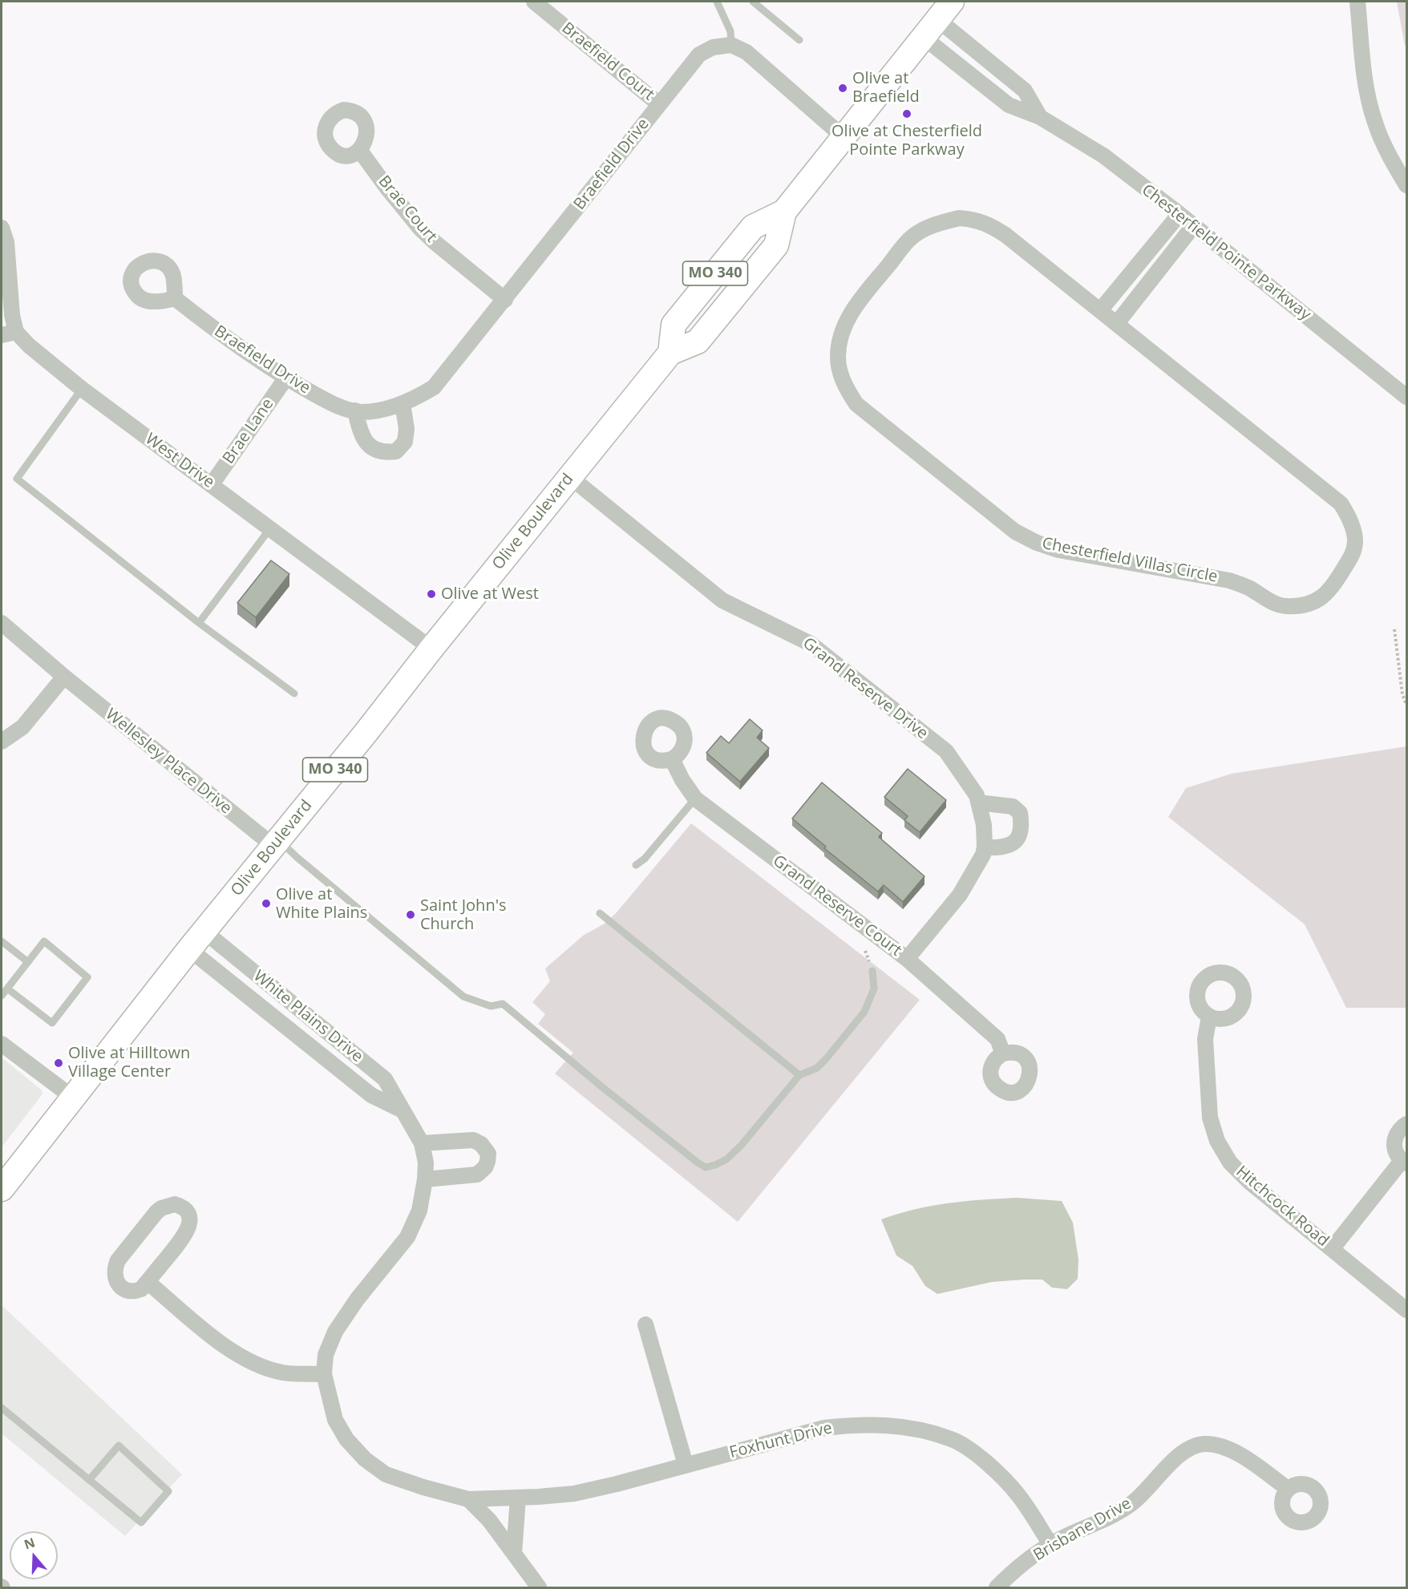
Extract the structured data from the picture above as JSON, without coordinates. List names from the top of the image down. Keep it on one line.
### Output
{"streets":{"main road":["MO 340","Olive Boulevard"],"street":["Braefield Court","Braefield Drive","Brae Court","Chesterfield Pointe Parkway","Brae Lane","West Drive","Chesterfield Villas Circle","Grand Reserve Drive","Wellesley Place Drive","Grand Reserve Court","White Plains Drive","Hitchcock Road","Foxhunt Drive","Brisbane Drive"]},"crossings":[["Braefield Court","Braefield Drive"],["Braefield Drive","Brae Court"],["Braefield Drive","Brae Lane"],["Chesterfield Pointe Parkway","Olive Boulevard"],["Brae Lane","West Drive"],["West Drive","Olive Boulevard"],["Olive Boulevard","Grand Reserve Drive"],["Olive Boulevard","Wellesley Place Drive"],["Olive Boulevard","White Plains Drive"],["Grand Reserve Drive","Grand Reserve Court"],["White Plains Drive","Foxhunt Drive"],["Foxhunt Drive","Brisbane Drive"]],"places":["Olive at Braefield","Olive at Chesterfield Pointe Parkway","Olive at West","Olive at White Plains","Saint John's Church","Olive at Hilltown Village Center"],"north":"top"}
